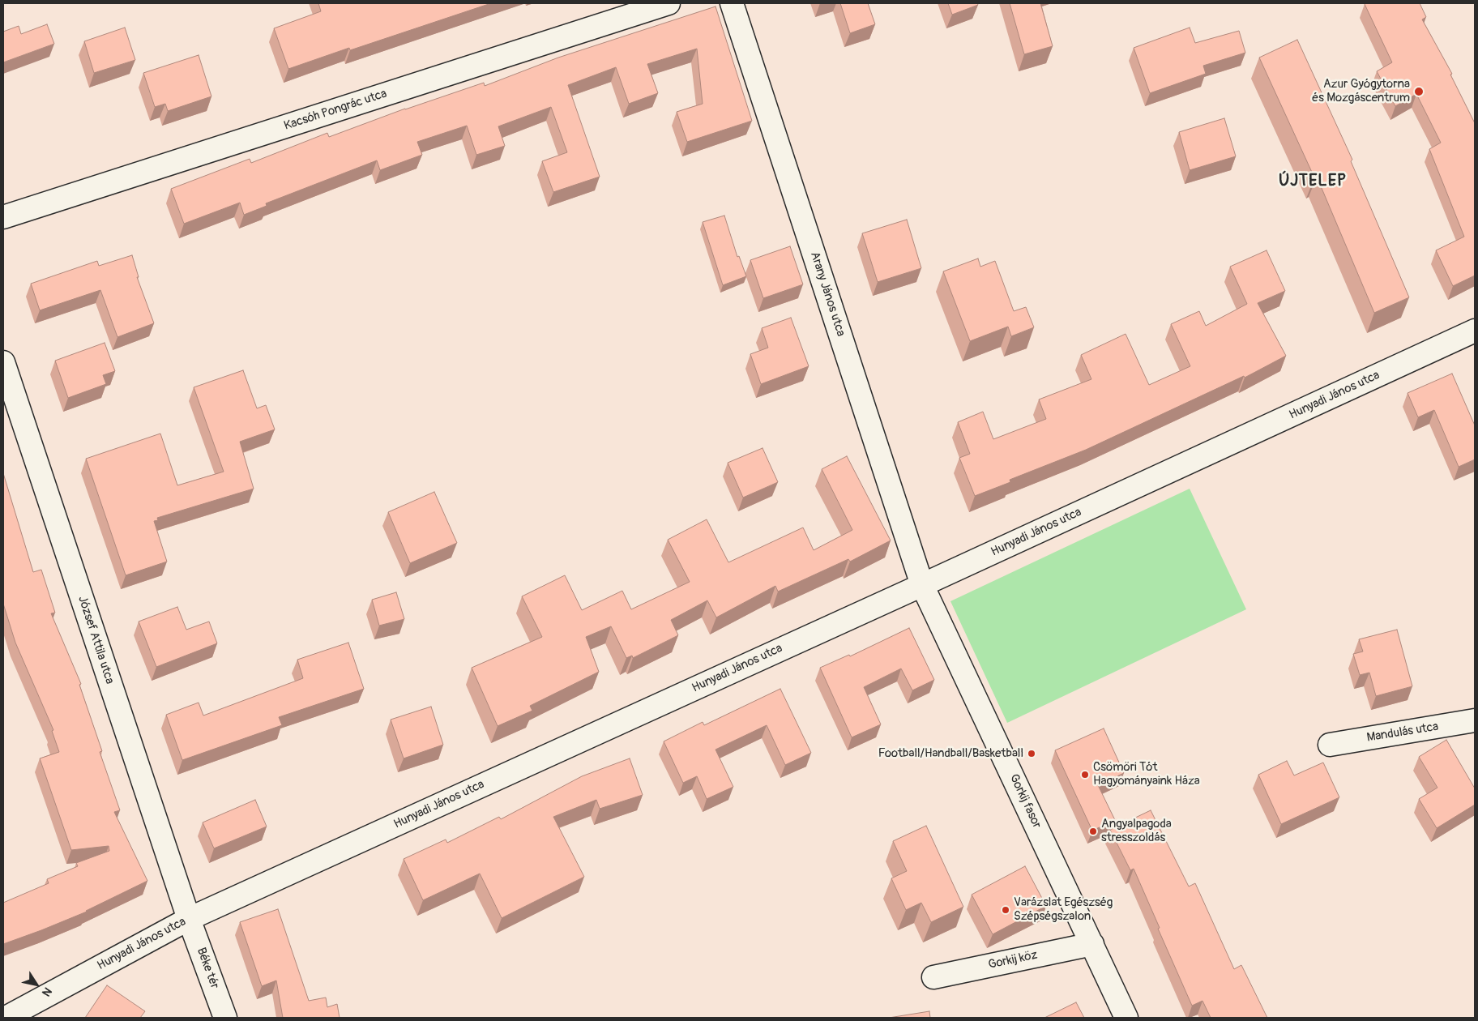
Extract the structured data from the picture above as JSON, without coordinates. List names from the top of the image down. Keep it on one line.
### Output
{"streets":{"street":["Kacsóh Pongrác utca","Arany János utca","Hunyadi János utca","József Attila utca","Mandulás utca","Gorkij fasor","Gorkij köz","Béke tér"]},"crossings":[["Arany János utca","Hunyadi János utca"],["Arany János utca","Gorkij fasor"],["Hunyadi János utca","József Attila utca"],["Hunyadi János utca","Gorkij fasor"],["Hunyadi János utca","Béke tér"],["József Attila utca","Béke tér"],["Gorkij fasor","Gorkij köz"]],"districts":["ÚJTELEP"],"places":["Azur Gyógytorna és Mozgáscentrum","Football/Handball/Basketball","Csömöri Tót Hagyományaink Háza","Angyalpagoda stresszoldás","Varázslat Egészség Szépségszalon"],"north":"bottom right"}
